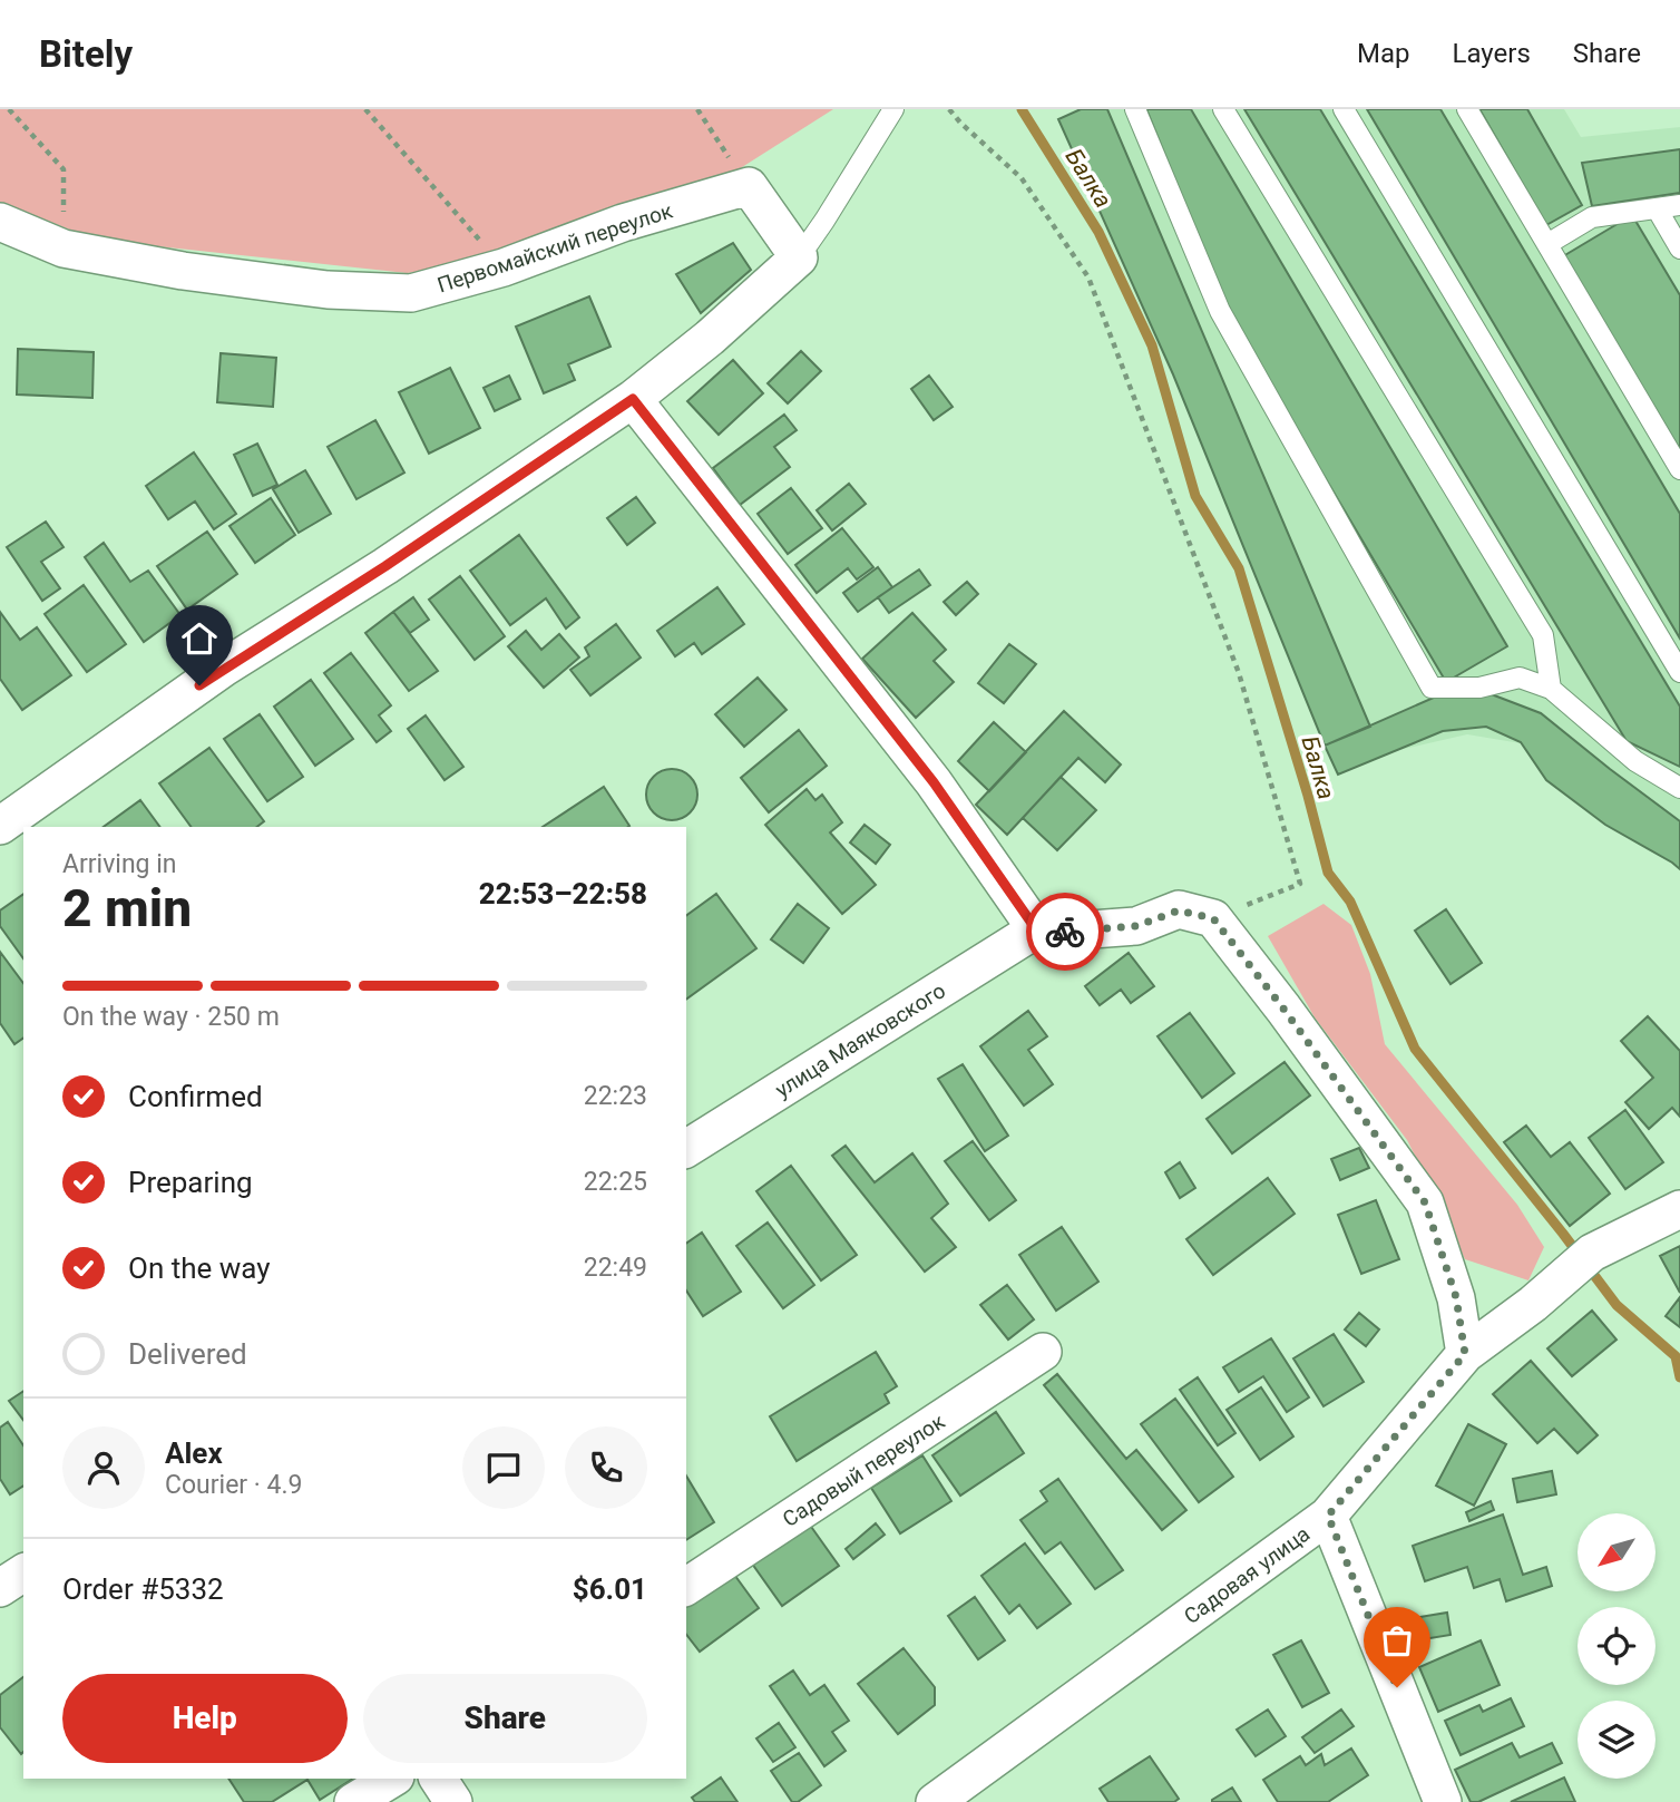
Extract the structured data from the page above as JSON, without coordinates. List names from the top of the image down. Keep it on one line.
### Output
{"streets":{"street":["Первомайский переулок","улица Маяковского","Садовый переулок","Садовая улица"]},"water":["Балка"],"north":"bottom left","page":{"header":"Bitely","nav":["Map","Layers","Share"],"heading":["2 min","Arriving in","22:53–22:58"],"panel":["Alex","Courier · 4.9","Order #5332","$6.01"],"bar":"On the way · 250 m","list":[["Confirmed","22:23"],["Preparing","22:25"],["On the way","22:49"],"Delivered"],"buttons":["Help","Share"]}}
